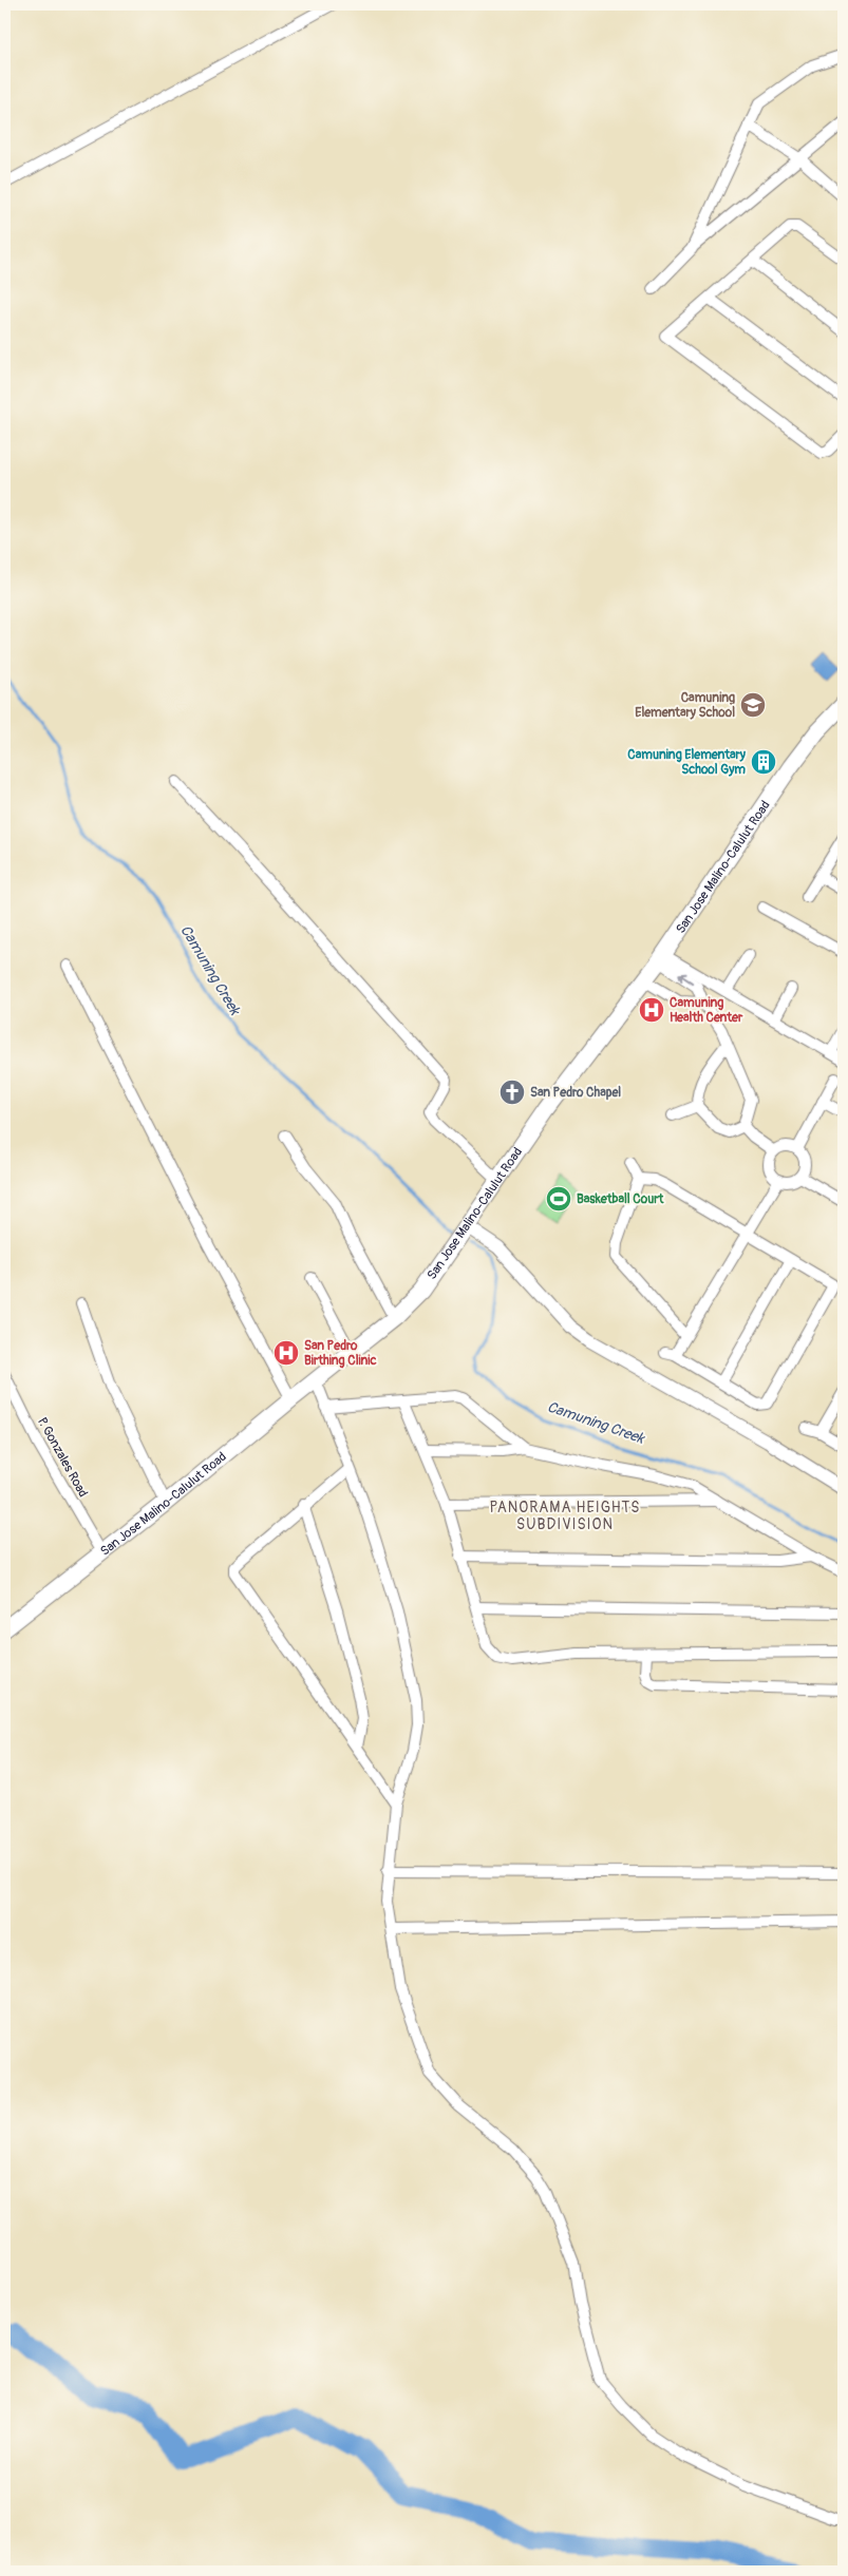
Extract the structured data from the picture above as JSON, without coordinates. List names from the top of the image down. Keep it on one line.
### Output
{"streets":{"main road":["San Jose Malino-Calulut Road"],"street":["P. Gonzales Road"]},"crossings":[["San Jose Malino-Calulut Road","P. Gonzales Road"]],"districts":["PANORAMA HEIGHTS SUBDIVISION"],"water":["Camuning Creek"],"places":{"school or university":["Camuning Elementary School"],"building":["Camuning Elementary School Gym"],"hospital":["Camuning Health Center","San Pedro Birthing Clinic"],"church":["San Pedro Chapel"],"sports":["Basketball Court"]}}
